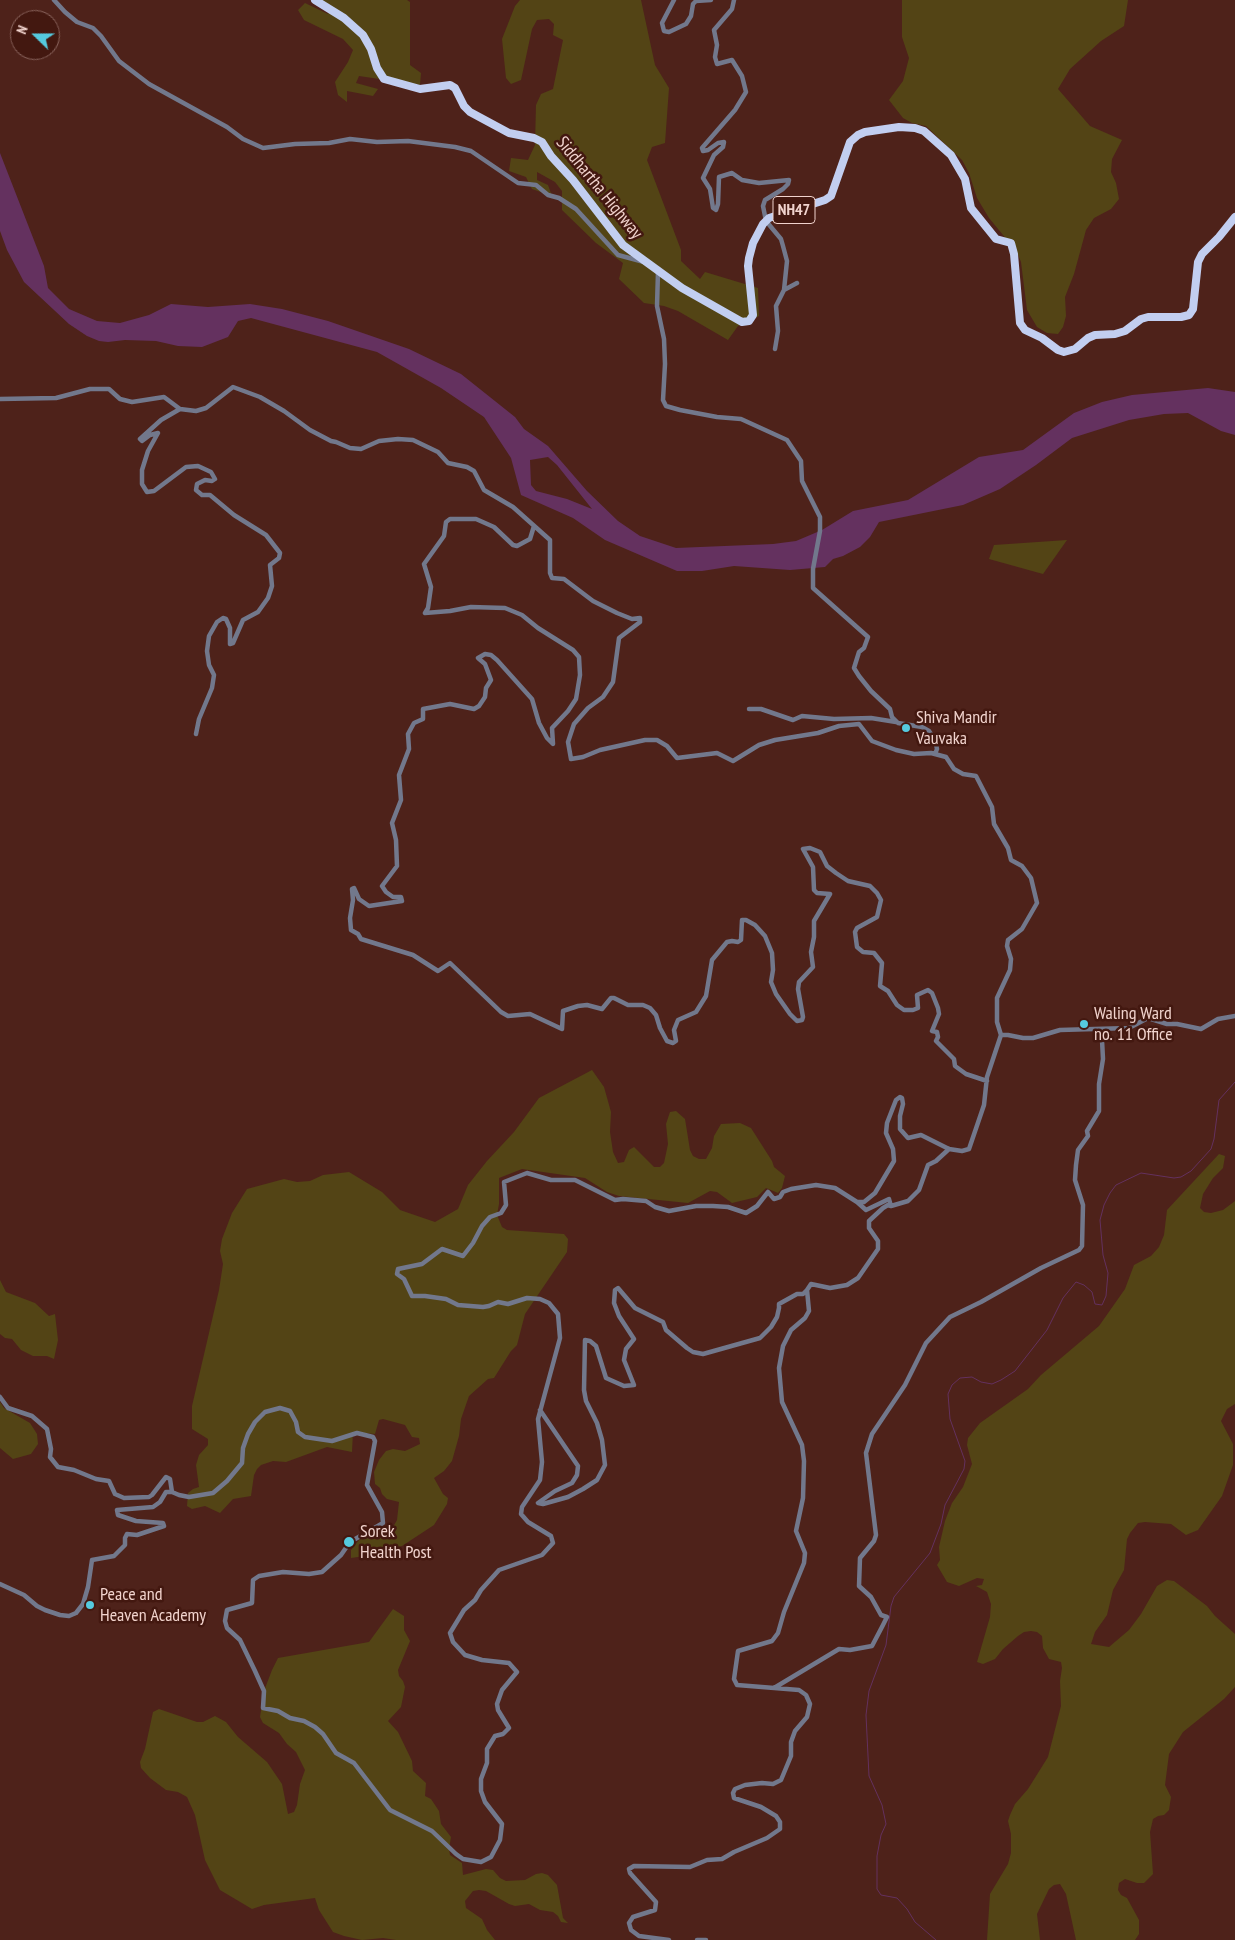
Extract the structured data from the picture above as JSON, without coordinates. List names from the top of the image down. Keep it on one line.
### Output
{"streets":{"highway":["Siddhartha Highway","NH47"]},"crossings":[["Siddhartha Highway","NH47"]],"places":["Shiva Mandir Vauvaka","Waling Ward no. 11 Office","Sorek Health Post","Peace and Heaven Academy"],"north":"left"}
